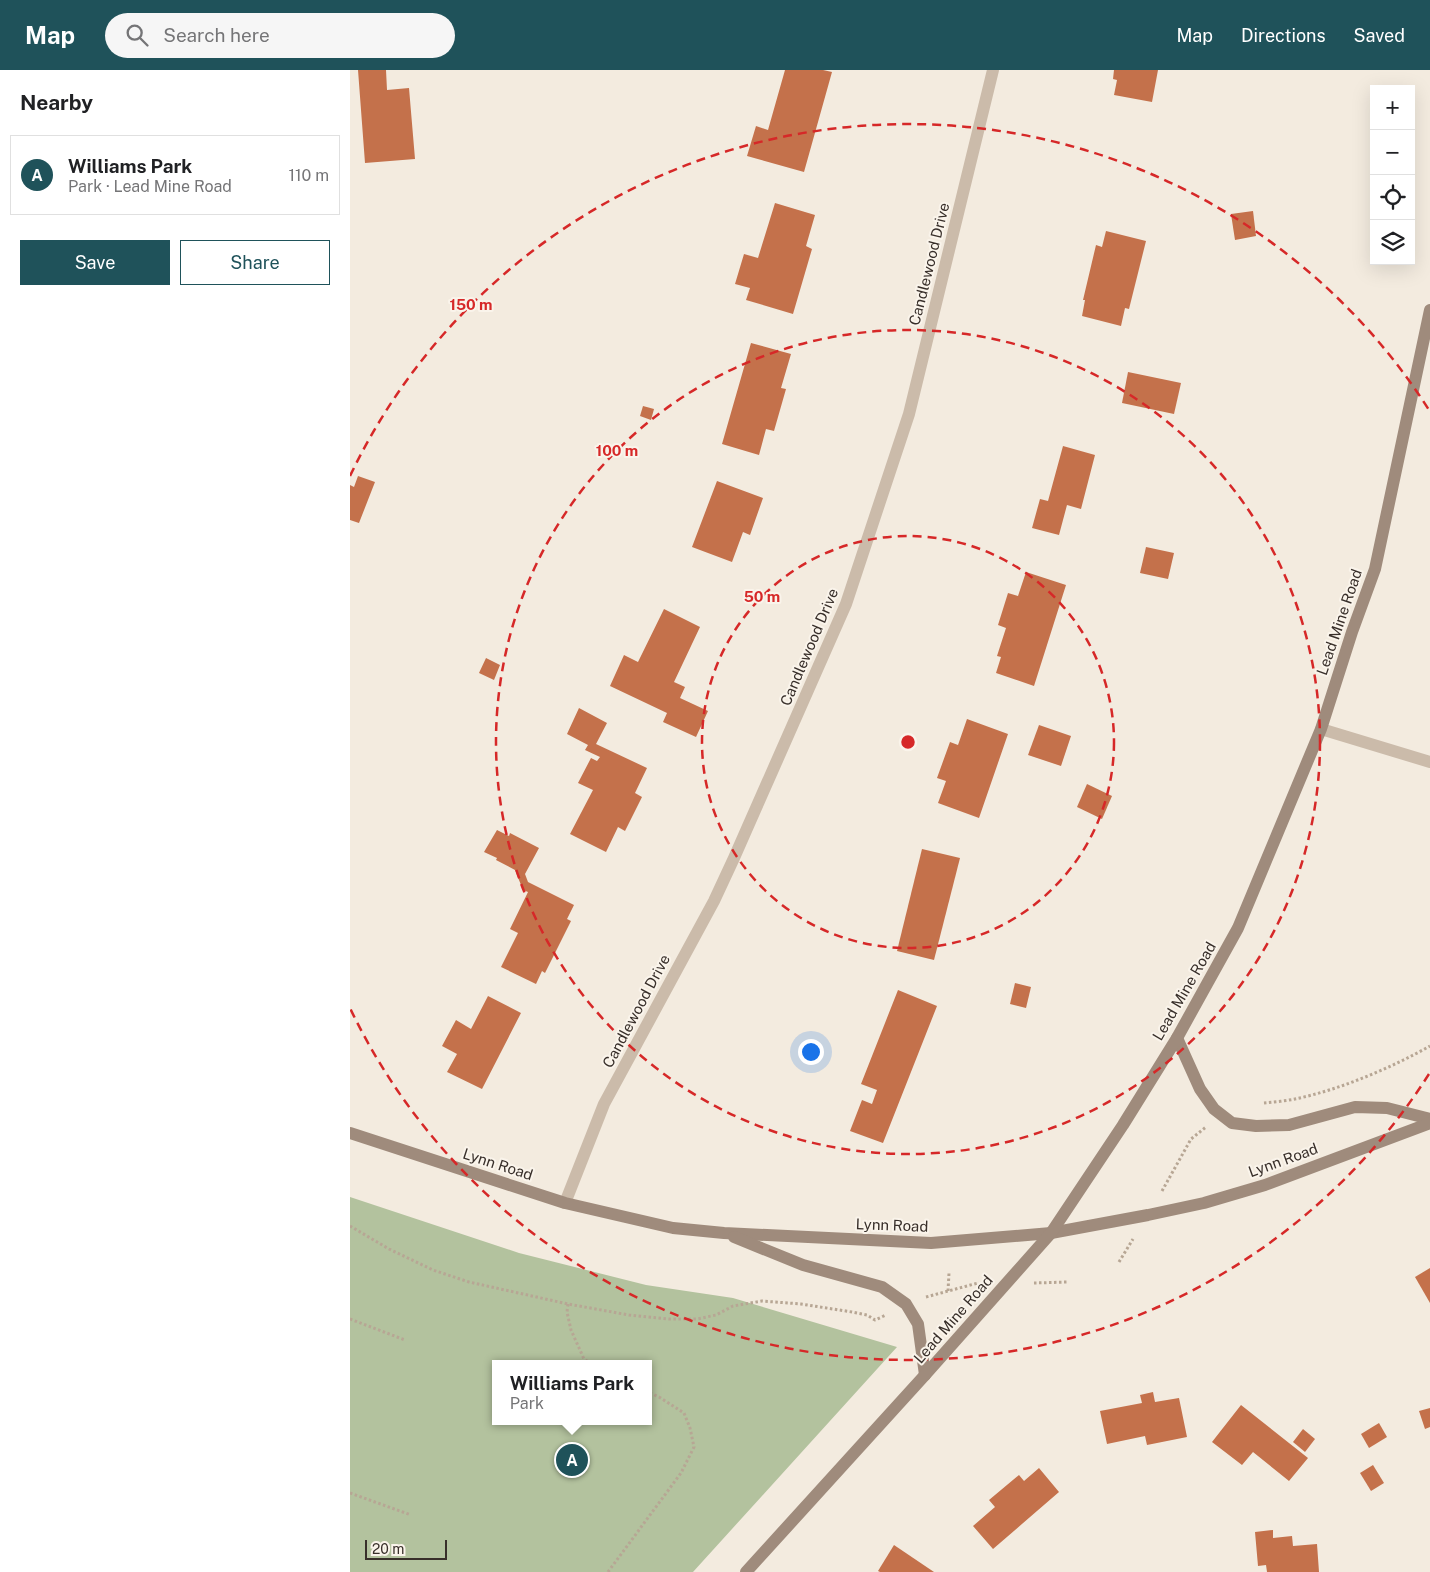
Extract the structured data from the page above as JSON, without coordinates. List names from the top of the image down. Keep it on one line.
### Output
{"streets":{"main road":["Lead Mine Road","Lynn Road"],"street":["Candlewood Drive"]},"crossings":[["Candlewood Drive","Lynn Road"],["Lead Mine Road","Lynn Road"]],"scale_bar":"20 m","page":{"header":"Map","search":"Search here","nav":["Map","Directions","Saved"],"heading":"Nearby","map_buttons":["+","−"],"list":[{"mark":"A","name":"Williams Park","note":"Park · Lead Mine Road","value":"110 m"}],"buttons":["Save","Share"],"popup":["Williams Park","Park"],"pins":"A","scale":"20 m"},"rings":["150 m","100 m","50 m"]}
